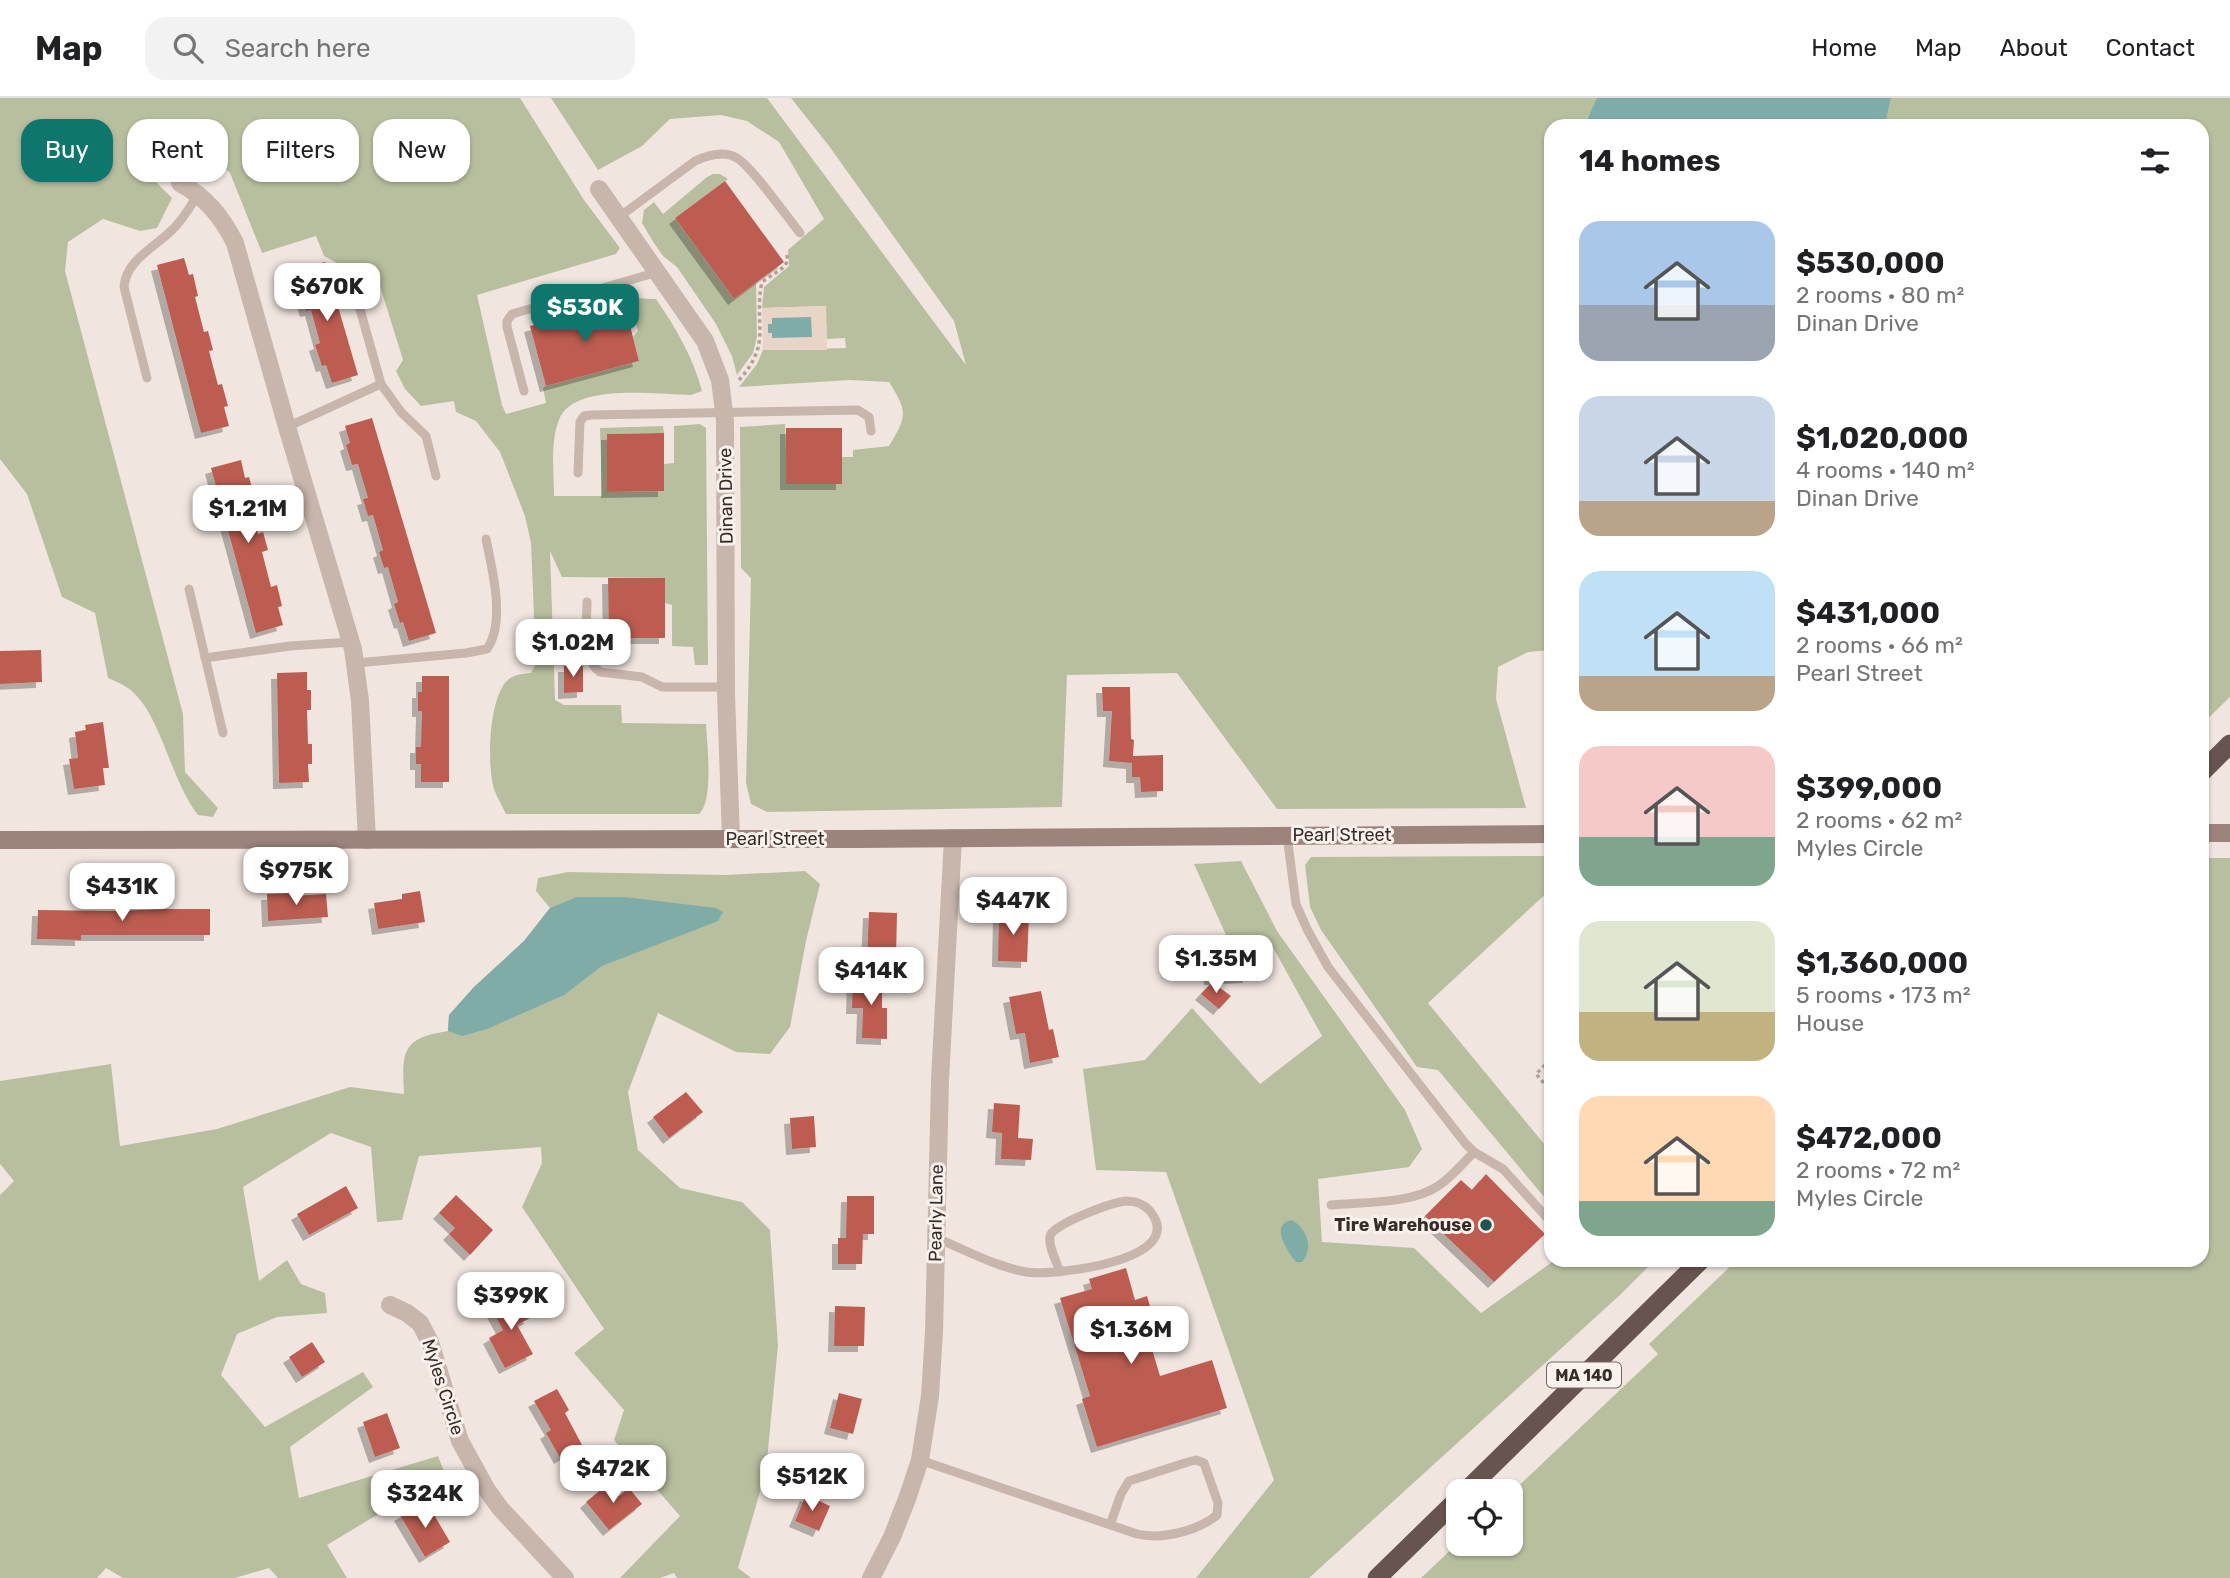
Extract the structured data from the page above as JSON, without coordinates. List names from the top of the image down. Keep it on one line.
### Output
{"streets":{"highway":["MA 140"],"main road":["Pearl Street"],"street":["Dinan Drive","Pearly Lane","Myles Circle"]},"crossings":[["Dinan Drive","Pearl Street"],["Pearl Street","Pearly Lane"]],"places":["Tire Warehouse"],"page":{"header":"Map","search":"Search here","nav":["Home","Map","About","Contact"],"chip":["Buy","Rent","Filters","New"],"heading":"14 homes","list":[{"name":"$530,000","note":"2 rooms · 80 m² · Dinan Drive"},{"name":"$1,020,000","note":"4 rooms · 140 m² · Dinan Drive"},{"name":"$431,000","note":"2 rooms · 66 m² · Pearl Street"},{"name":"$399,000","note":"2 rooms · 62 m² · Myles Circle"},{"name":"$1,360,000","note":"5 rooms · 173 m² · House"},{"name":"$472,000","note":"2 rooms · 72 m² · Myles Circle"}],"price":["$670K","$530K","$1.21M","$1.02M","$975K","$431K","$447K","$1.35M","$414K","$399K","$1.36M","$472K","$512K","$324K"]}}
